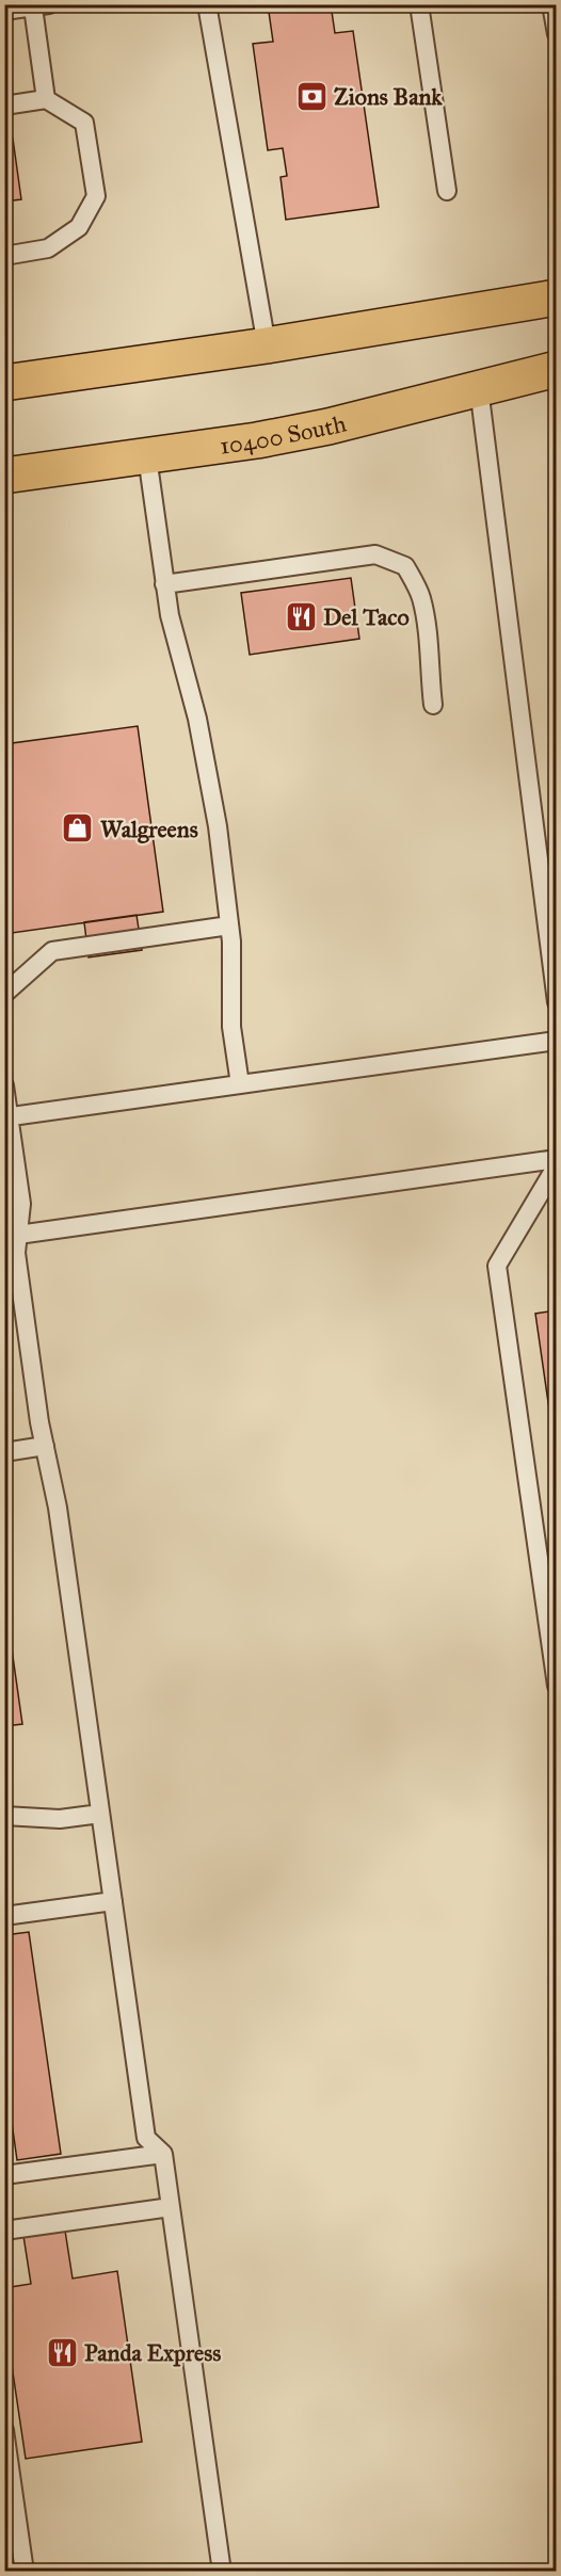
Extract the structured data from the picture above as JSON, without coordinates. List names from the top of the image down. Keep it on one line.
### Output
{"streets":{"main road":["10400 South"]},"places":{"bank":["Zions Bank"],"restaurant":["Del Taco","Panda Express"],"shop":["Walgreens"]}}
